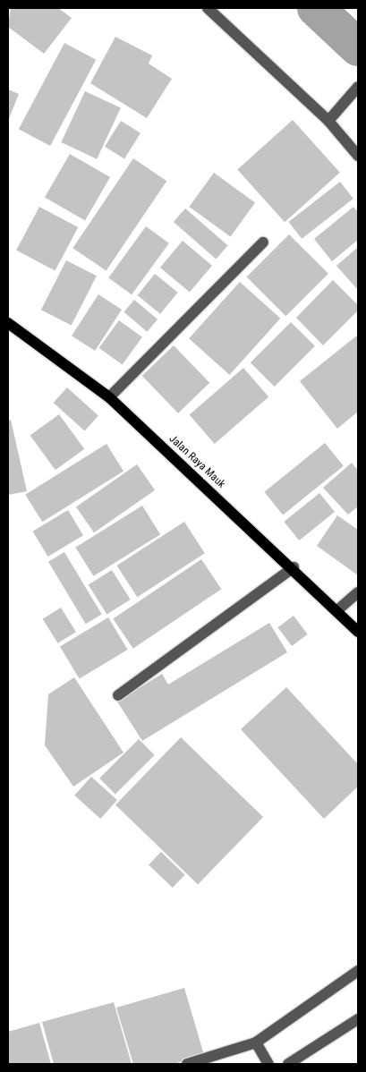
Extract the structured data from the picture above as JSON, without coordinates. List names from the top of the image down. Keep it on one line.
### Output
{"streets":{"main road":["Jalan Raya Mauk"]}}
